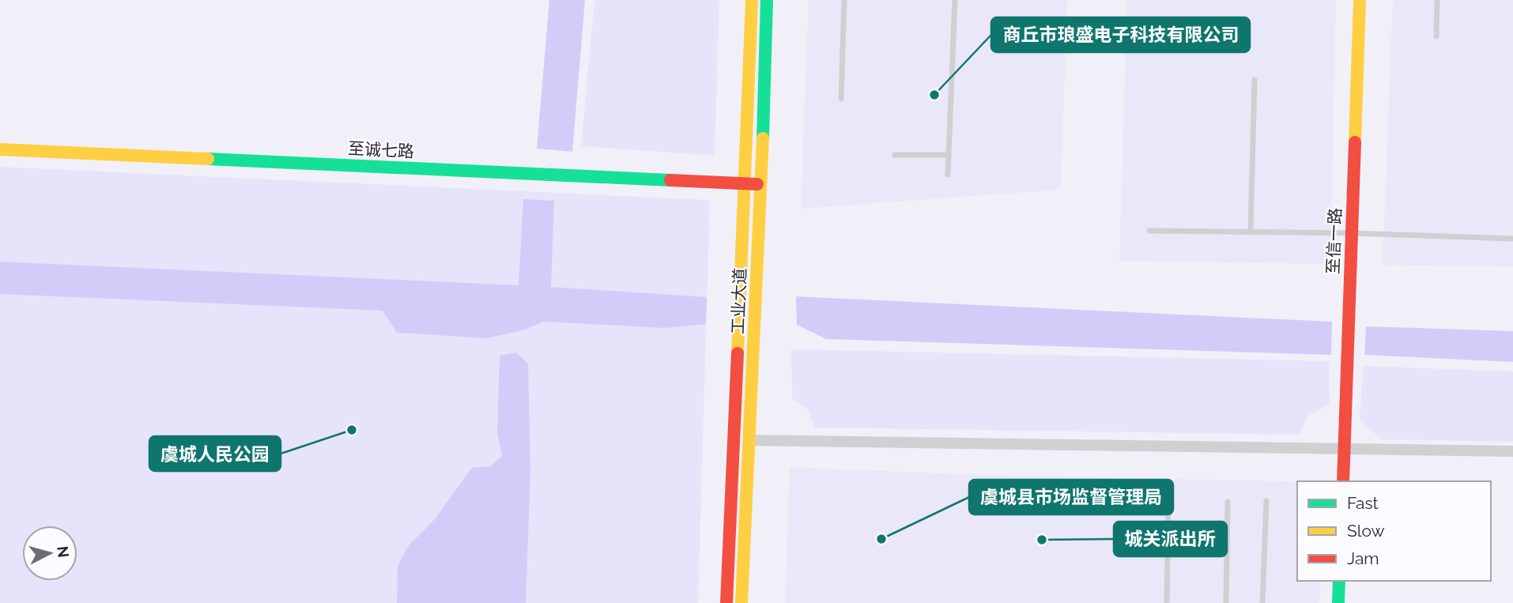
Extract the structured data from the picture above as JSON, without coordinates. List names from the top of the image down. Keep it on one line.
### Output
{"streets":{"main road":["至诚七路","至信一路","工业大道"]},"crossings":[["至诚七路","工业大道"]],"places":["商丘市琅盛电子科技有限公司","虞城人民公园","虞城县市场监督管理局","城关派出所"],"legend":["Fast","Slow","Jam"],"north":"right"}
